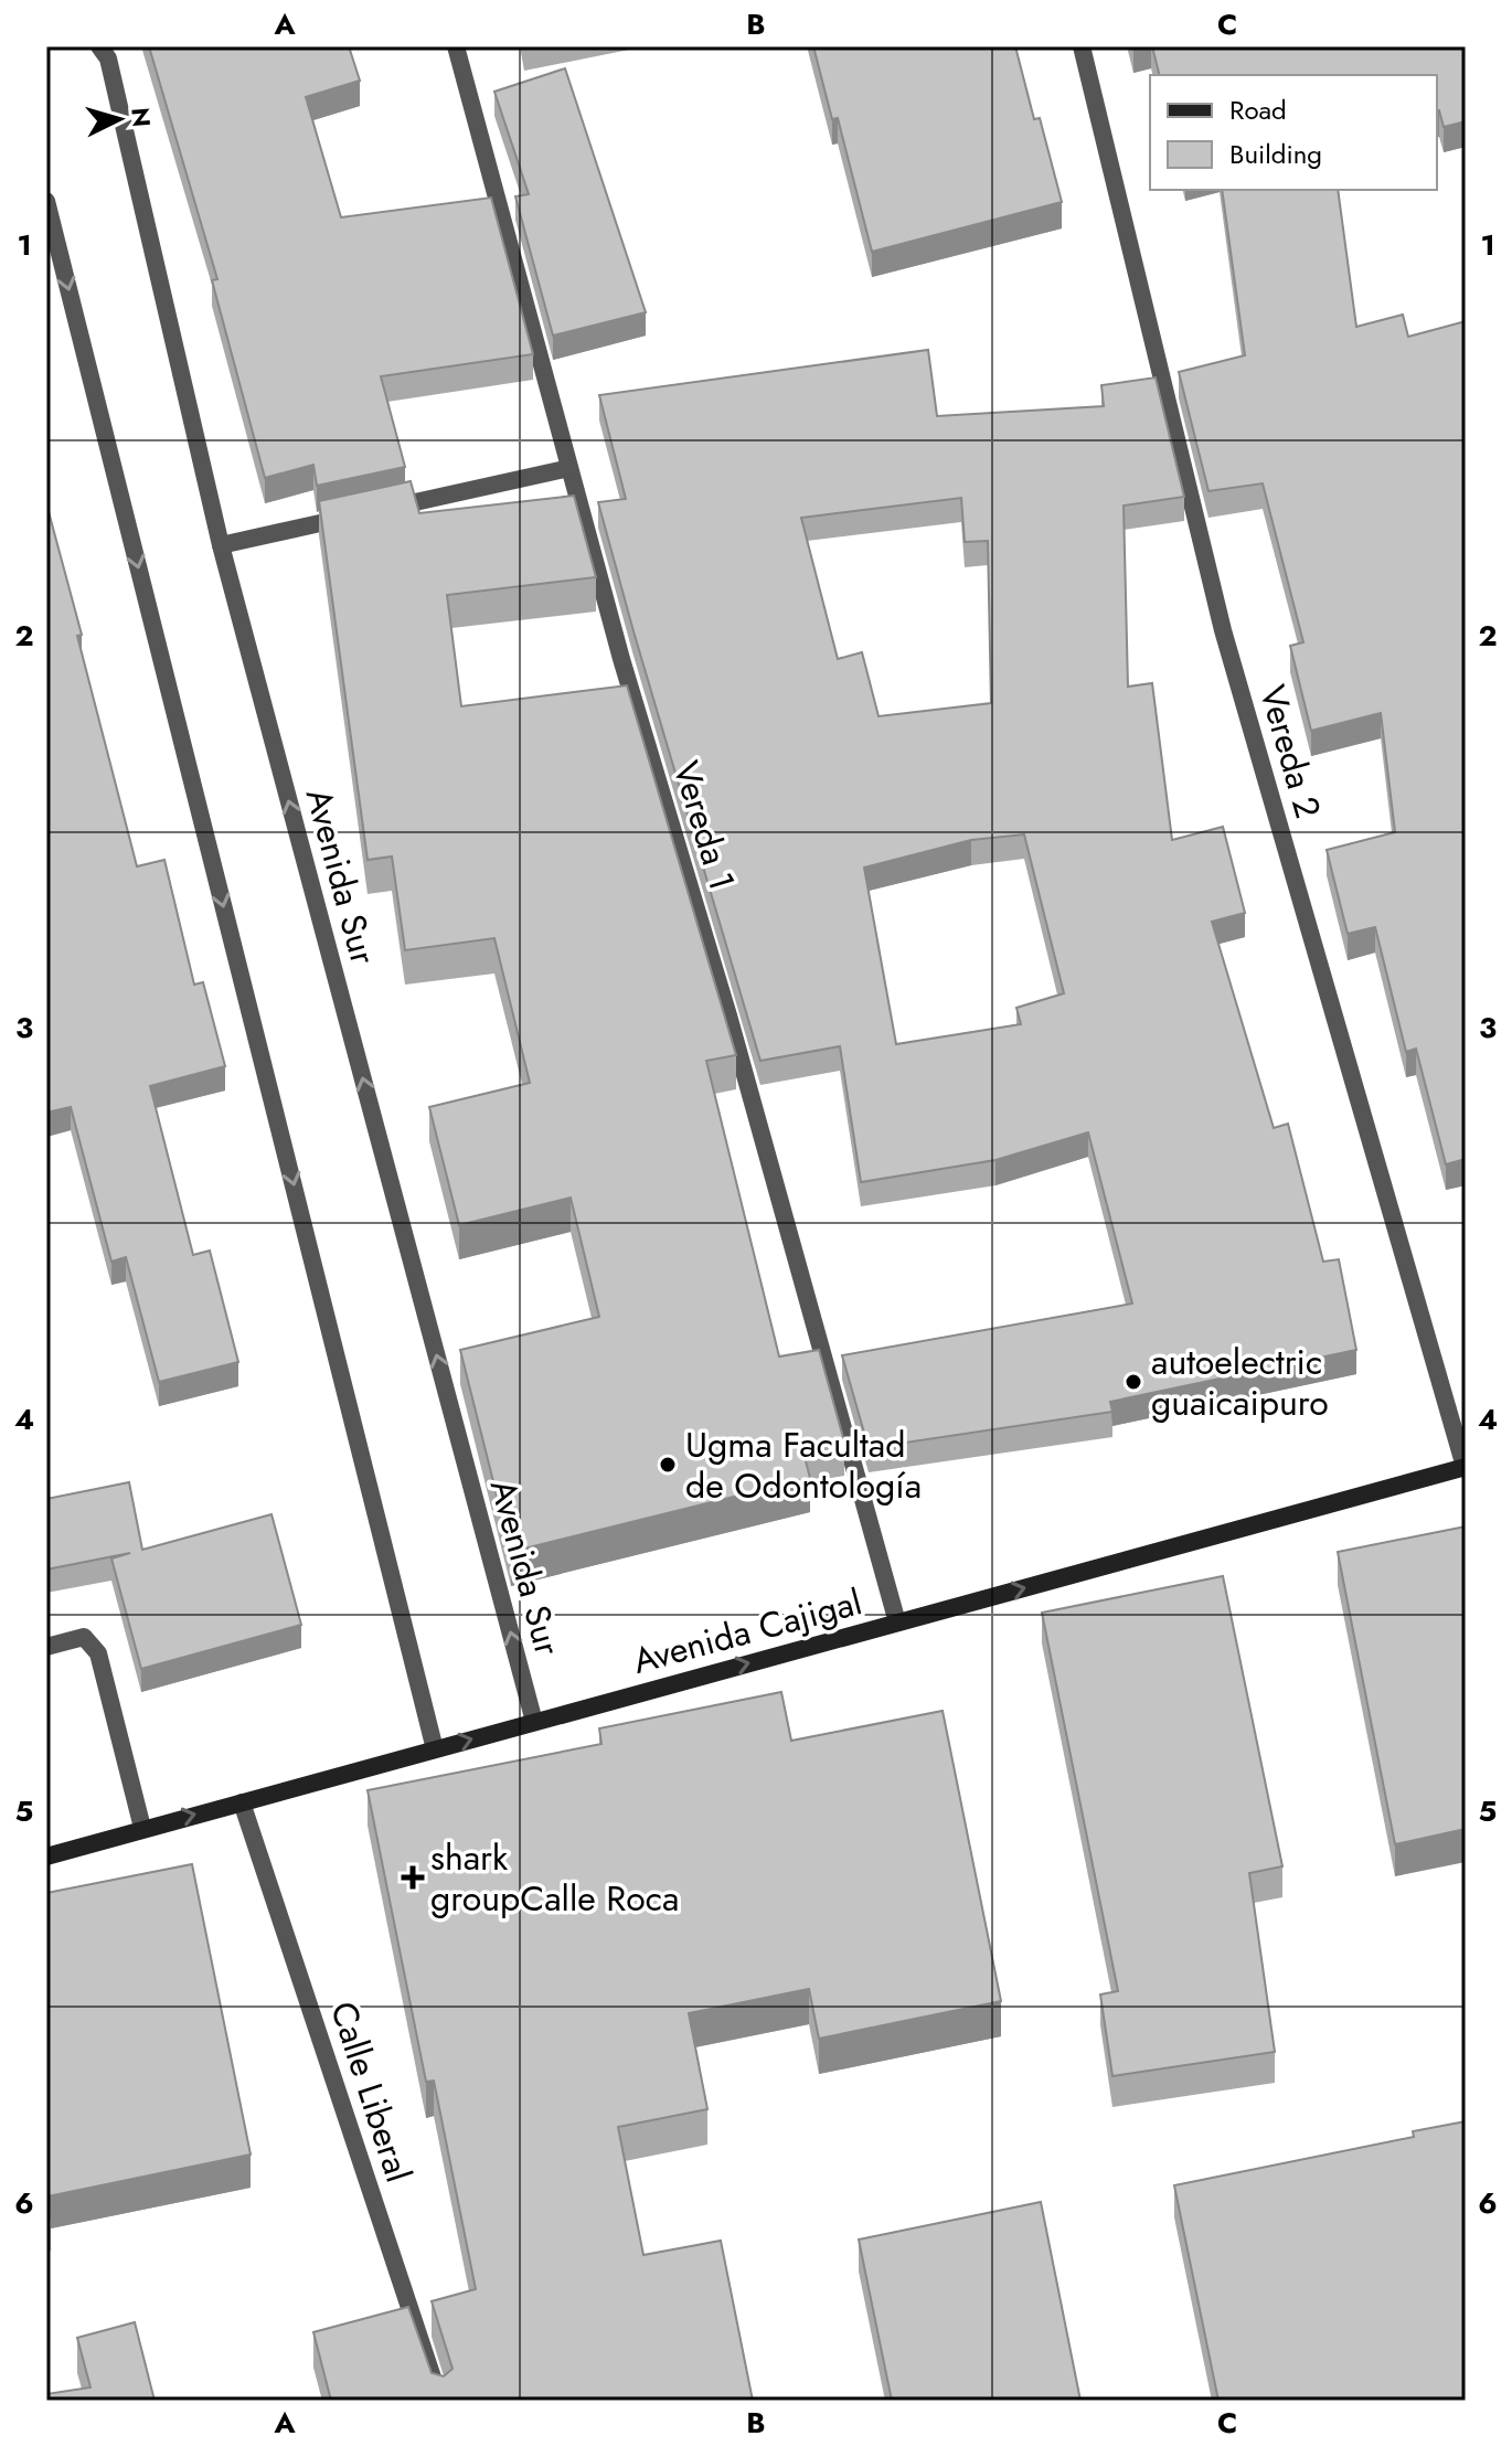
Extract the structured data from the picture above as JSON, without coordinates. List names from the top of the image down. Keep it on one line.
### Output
{"streets":{"main road":["Avenida Cajigal"],"street":["Vereda 2","Vereda 1","Avenida Sur","Calle Liberal"]},"crossings":[["Vereda 2","Avenida Cajigal"],["Vereda 1","Avenida Cajigal"],["Avenida Sur","Avenida Cajigal"],["Avenida Cajigal","Calle Liberal"]],"one_way":["Avenida Cajigal"],"places":{"other":["autoelectric guaicaipuro","Ugma Facultad de Odontología"],"health":["shark groupCalle Roca"]},"legend":["Road","Building"],"north":"right","grid":{"columns":["A","B","C"],"rows":["1","2","3","4","5","6"]}}
